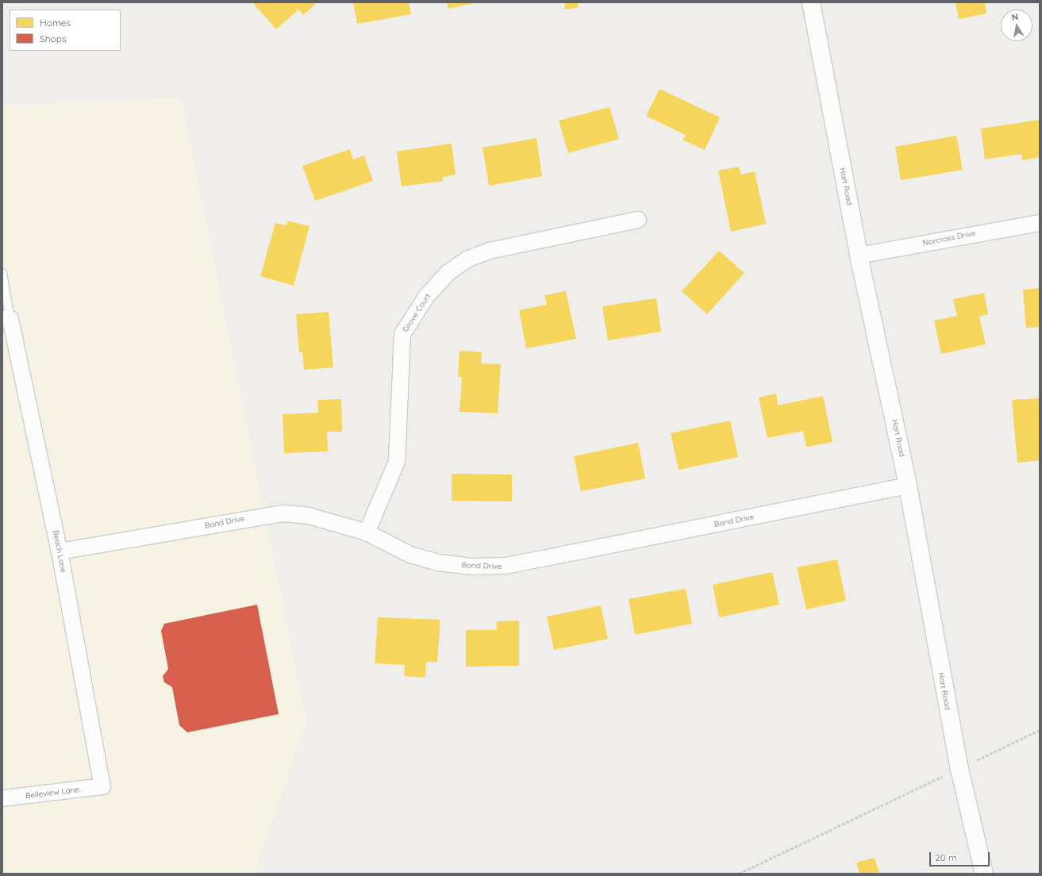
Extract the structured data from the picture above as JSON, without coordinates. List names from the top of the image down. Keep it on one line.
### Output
{"streets":{"street":["Hart Road","Norcross Drive","Grove Court","Bond Drive","Beach Lane","Belleview Lane"]},"crossings":[["Hart Road","Norcross Drive"],["Hart Road","Bond Drive"],["Grove Court","Bond Drive"],["Bond Drive","Beach Lane"],["Beach Lane","Belleview Lane"]],"legend":["Homes","Shops"],"scale_bar":"20 m","north":"top"}
